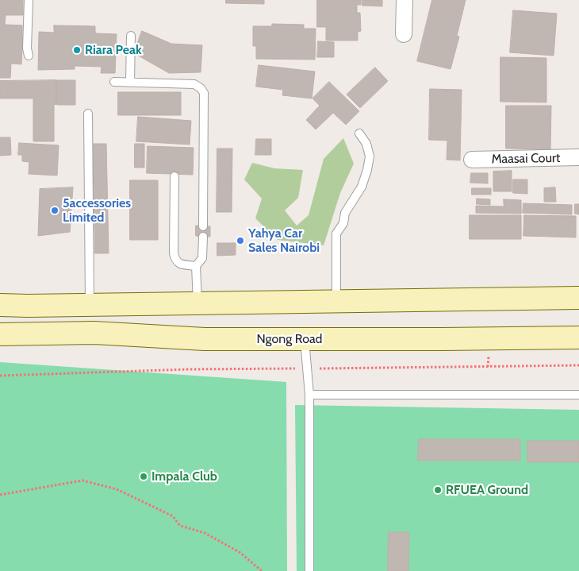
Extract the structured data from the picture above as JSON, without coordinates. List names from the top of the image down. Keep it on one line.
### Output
{"streets":{"main road":["Ngong Road"],"street":["Maasai Court"]},"places":["Riara Peak","5accessories Limited","Yahya Car Sales Nairobi","Impala Club","RFUEA Ground"]}
